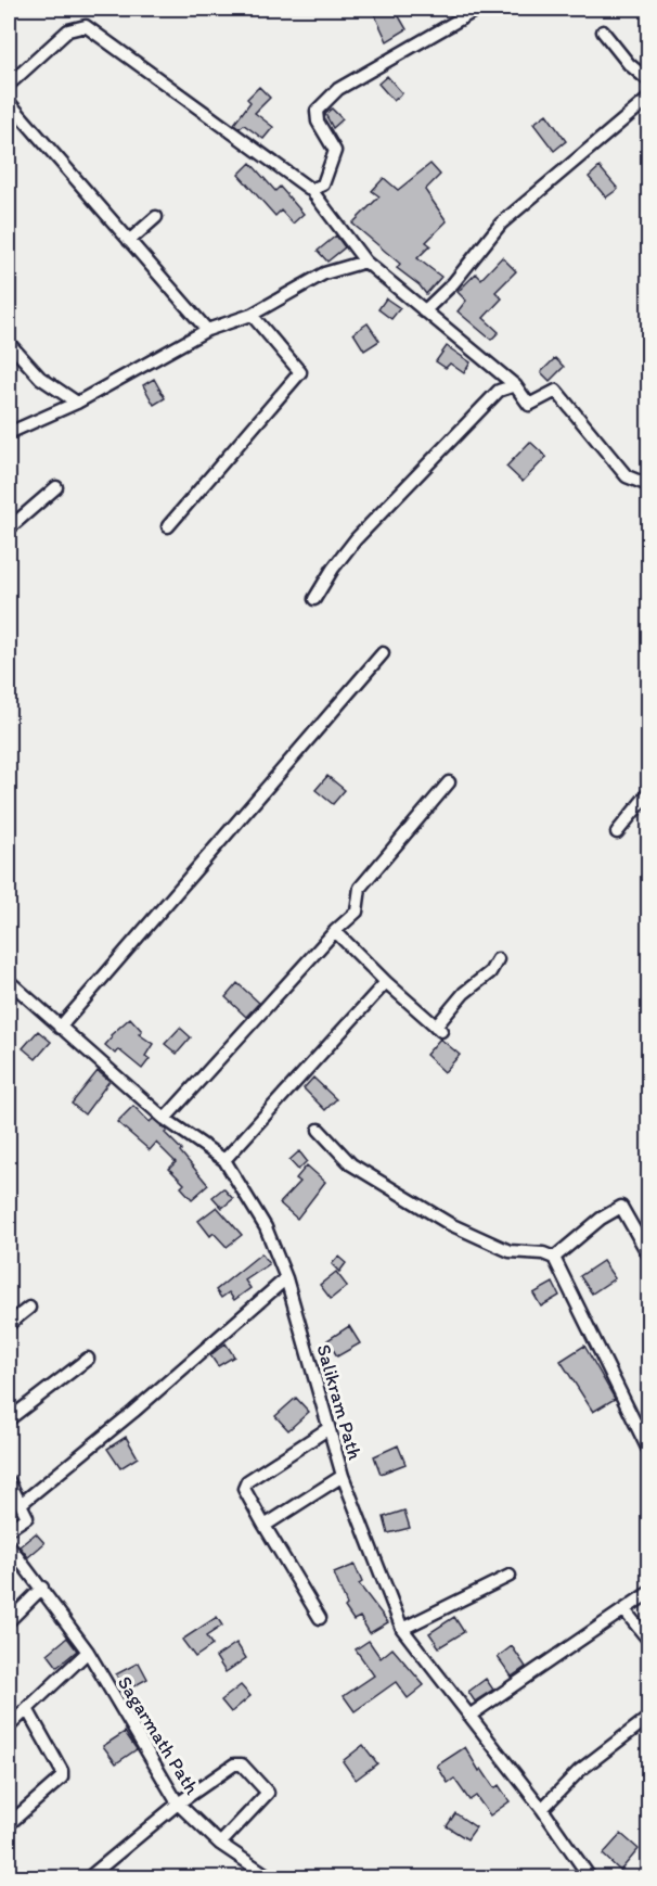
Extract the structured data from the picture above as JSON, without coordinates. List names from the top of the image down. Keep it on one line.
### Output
{"streets":{"street":["Salikram Path","Sagarmath Path"]}}
